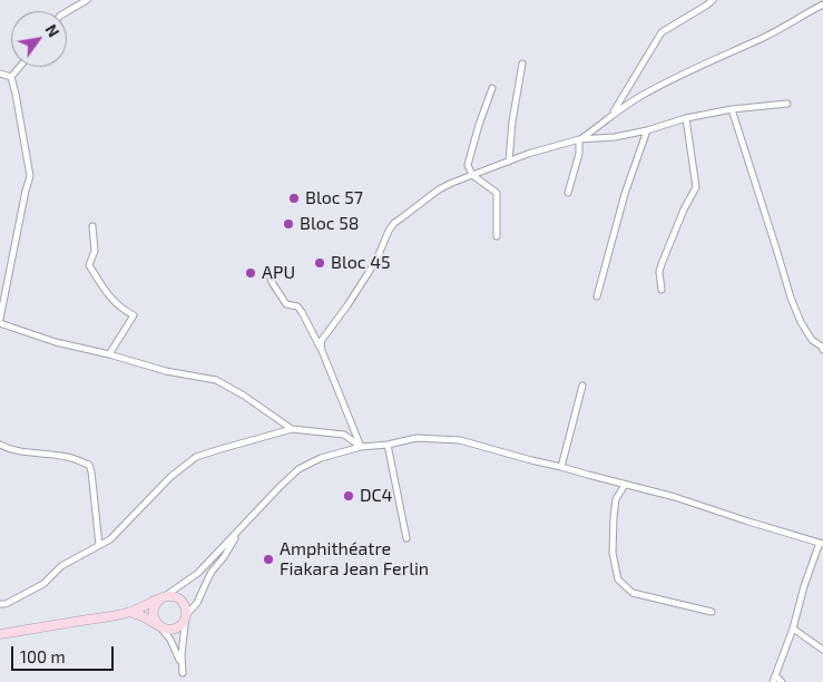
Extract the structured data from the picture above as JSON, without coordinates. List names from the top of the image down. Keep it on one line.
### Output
{"places":["Bloc 57","Bloc 58","Bloc 45","APU","DC4","Amphithéatre Fiakara Jean Ferlin"],"scale_bar":"100 m","north":"top right"}
